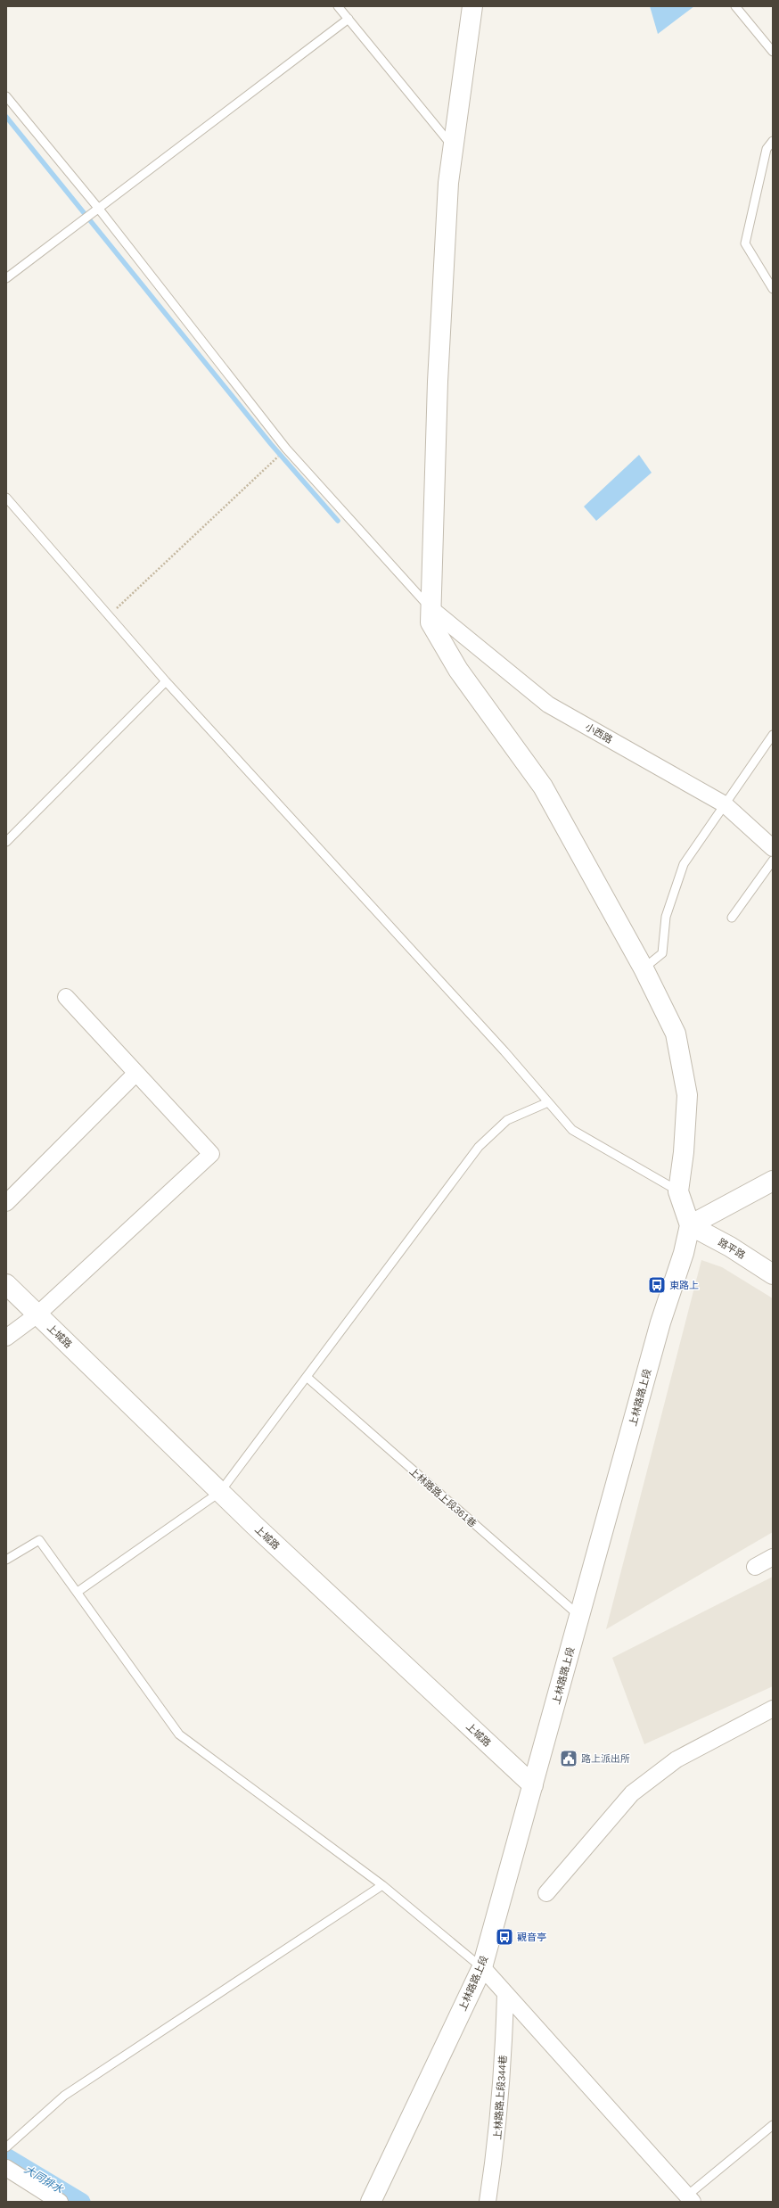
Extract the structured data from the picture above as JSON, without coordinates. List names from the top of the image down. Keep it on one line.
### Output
{"streets":{"street":["小西路","路平路","上城路","上林路路上段","上林路路上段344巷"],"lane":["上林路路上段361巷"]},"crossings":[["路平路","上林路路上段"],["上城路","上林路路上段"],["上林路路上段","上林路路上段361巷"]],"water":["大同排水"],"places":{"bus stop":["東路上","觀音亭"],"public building":["路上派出所"]}}
